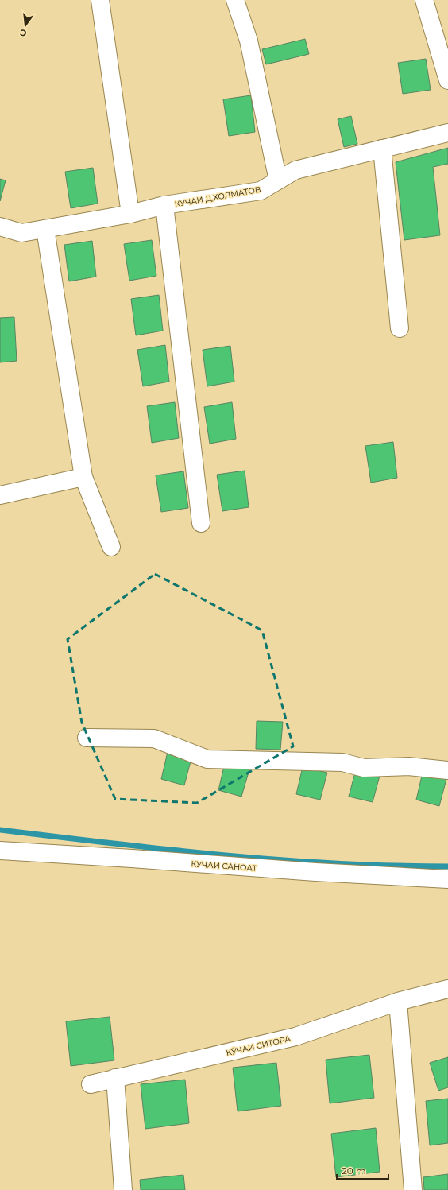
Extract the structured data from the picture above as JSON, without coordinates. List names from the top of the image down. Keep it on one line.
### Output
{"streets":{"street":["КУЧАИ Д,ХОЛМАТОВ","КУЧАИ САНОАТ","КӮЧАИ СИТОРА"]},"scale_bar":"20 m","north":"bottom"}
